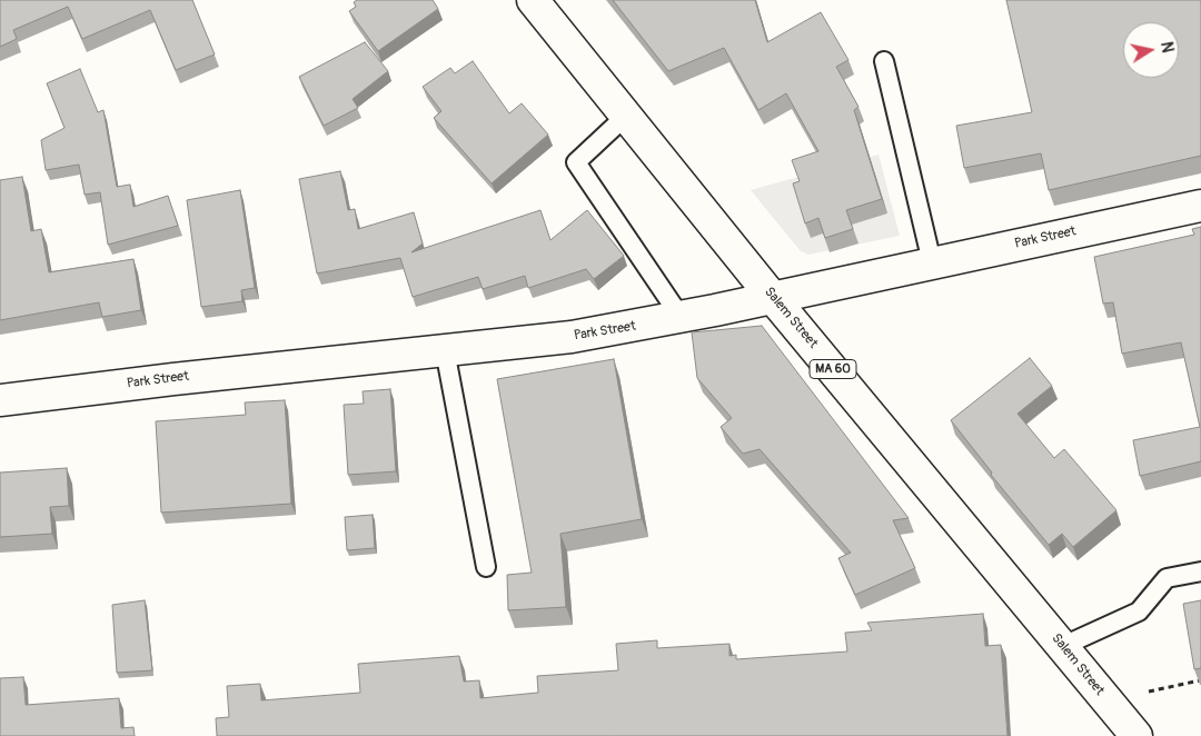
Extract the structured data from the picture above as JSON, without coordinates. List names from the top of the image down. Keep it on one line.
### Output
{"streets":{"street":["Park Street","Salem Street","MA 60"]},"crossings":[["Park Street","Salem Street"]],"north":"right"}
